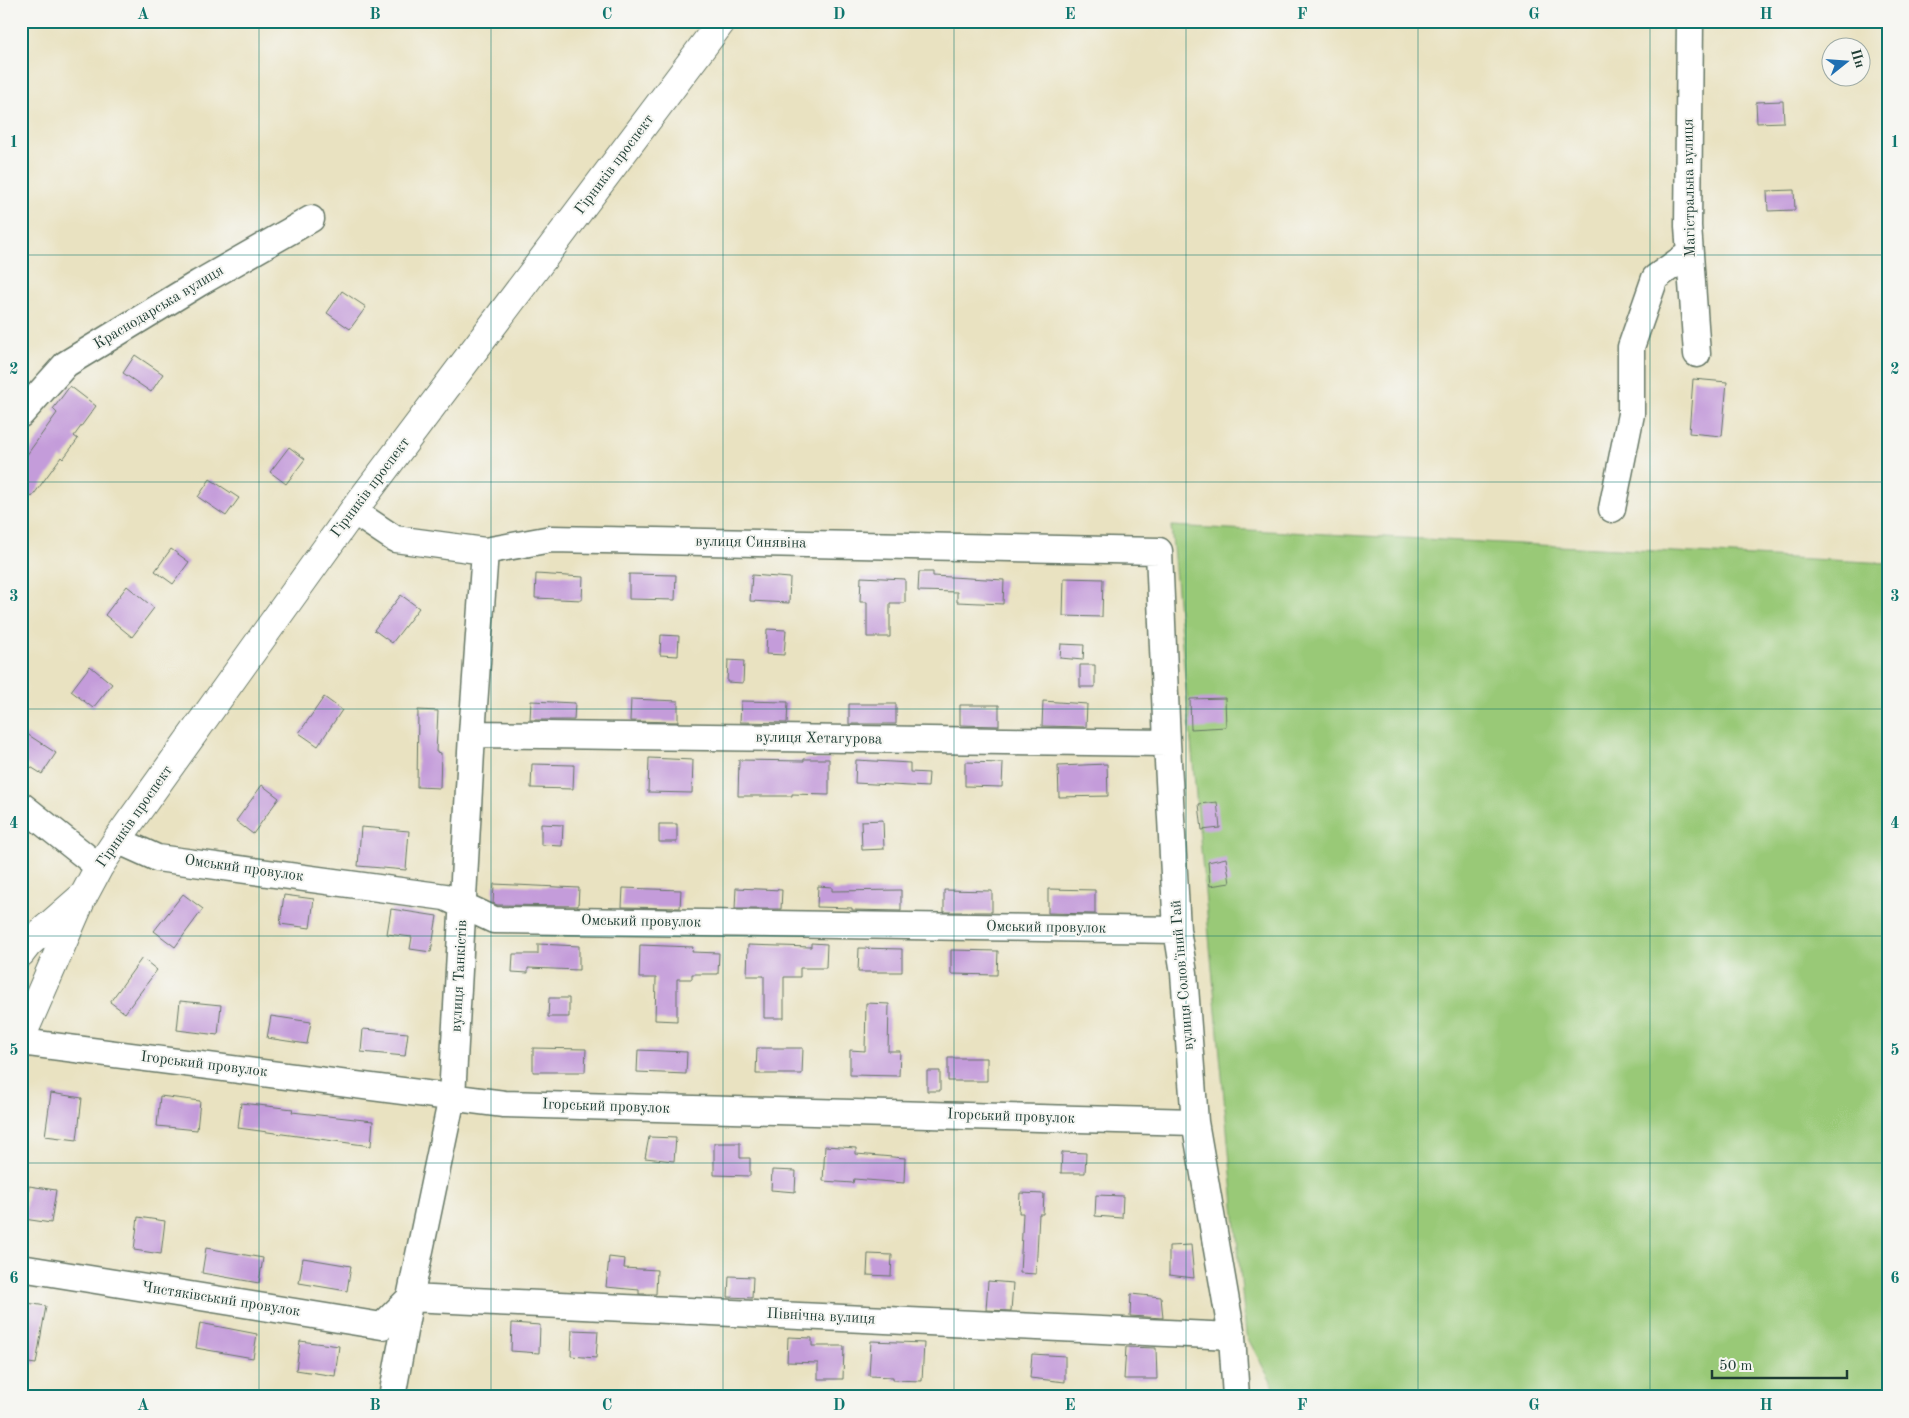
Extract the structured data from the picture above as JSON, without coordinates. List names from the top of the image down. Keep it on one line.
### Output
{"streets":{"main road":["Гірників проспект"],"street":["Магістральна вулиця","Краснодарська вулиця","вулиця Синявіна","вулиця Хетагурова","Омський провулок","вулиця Солов'їний Гай","вулиця Танкістів","Ігорський провулок","Чистяківський провулок","Північна вулиця"]},"crossings":[["Гірників проспект","вулиця Синявіна"],["Гірників проспект","Омський провулок"],["вулиця Синявіна","вулиця Солов'їний Гай"],["вулиця Синявіна","вулиця Танкістів"],["вулиця Хетагурова","вулиця Солов'їний Гай"],["вулиця Хетагурова","вулиця Танкістів"],["Омський провулок","вулиця Солов'їний Гай"],["Омський провулок","вулиця Танкістів"],["вулиця Солов'їний Гай","Ігорський провулок"],["вулиця Солов'їний Гай","Північна вулиця"],["вулиця Танкістів","Ігорський провулок"],["вулиця Танкістів","Чистяківський провулок"],["вулиця Танкістів","Північна вулиця"],["Чистяківський провулок","Північна вулиця"]],"scale_bar":"50 m","north":"right","grid":{"columns":["A","B","C","D","E","F","G","H"],"rows":["1","2","3","4","5","6"]}}
